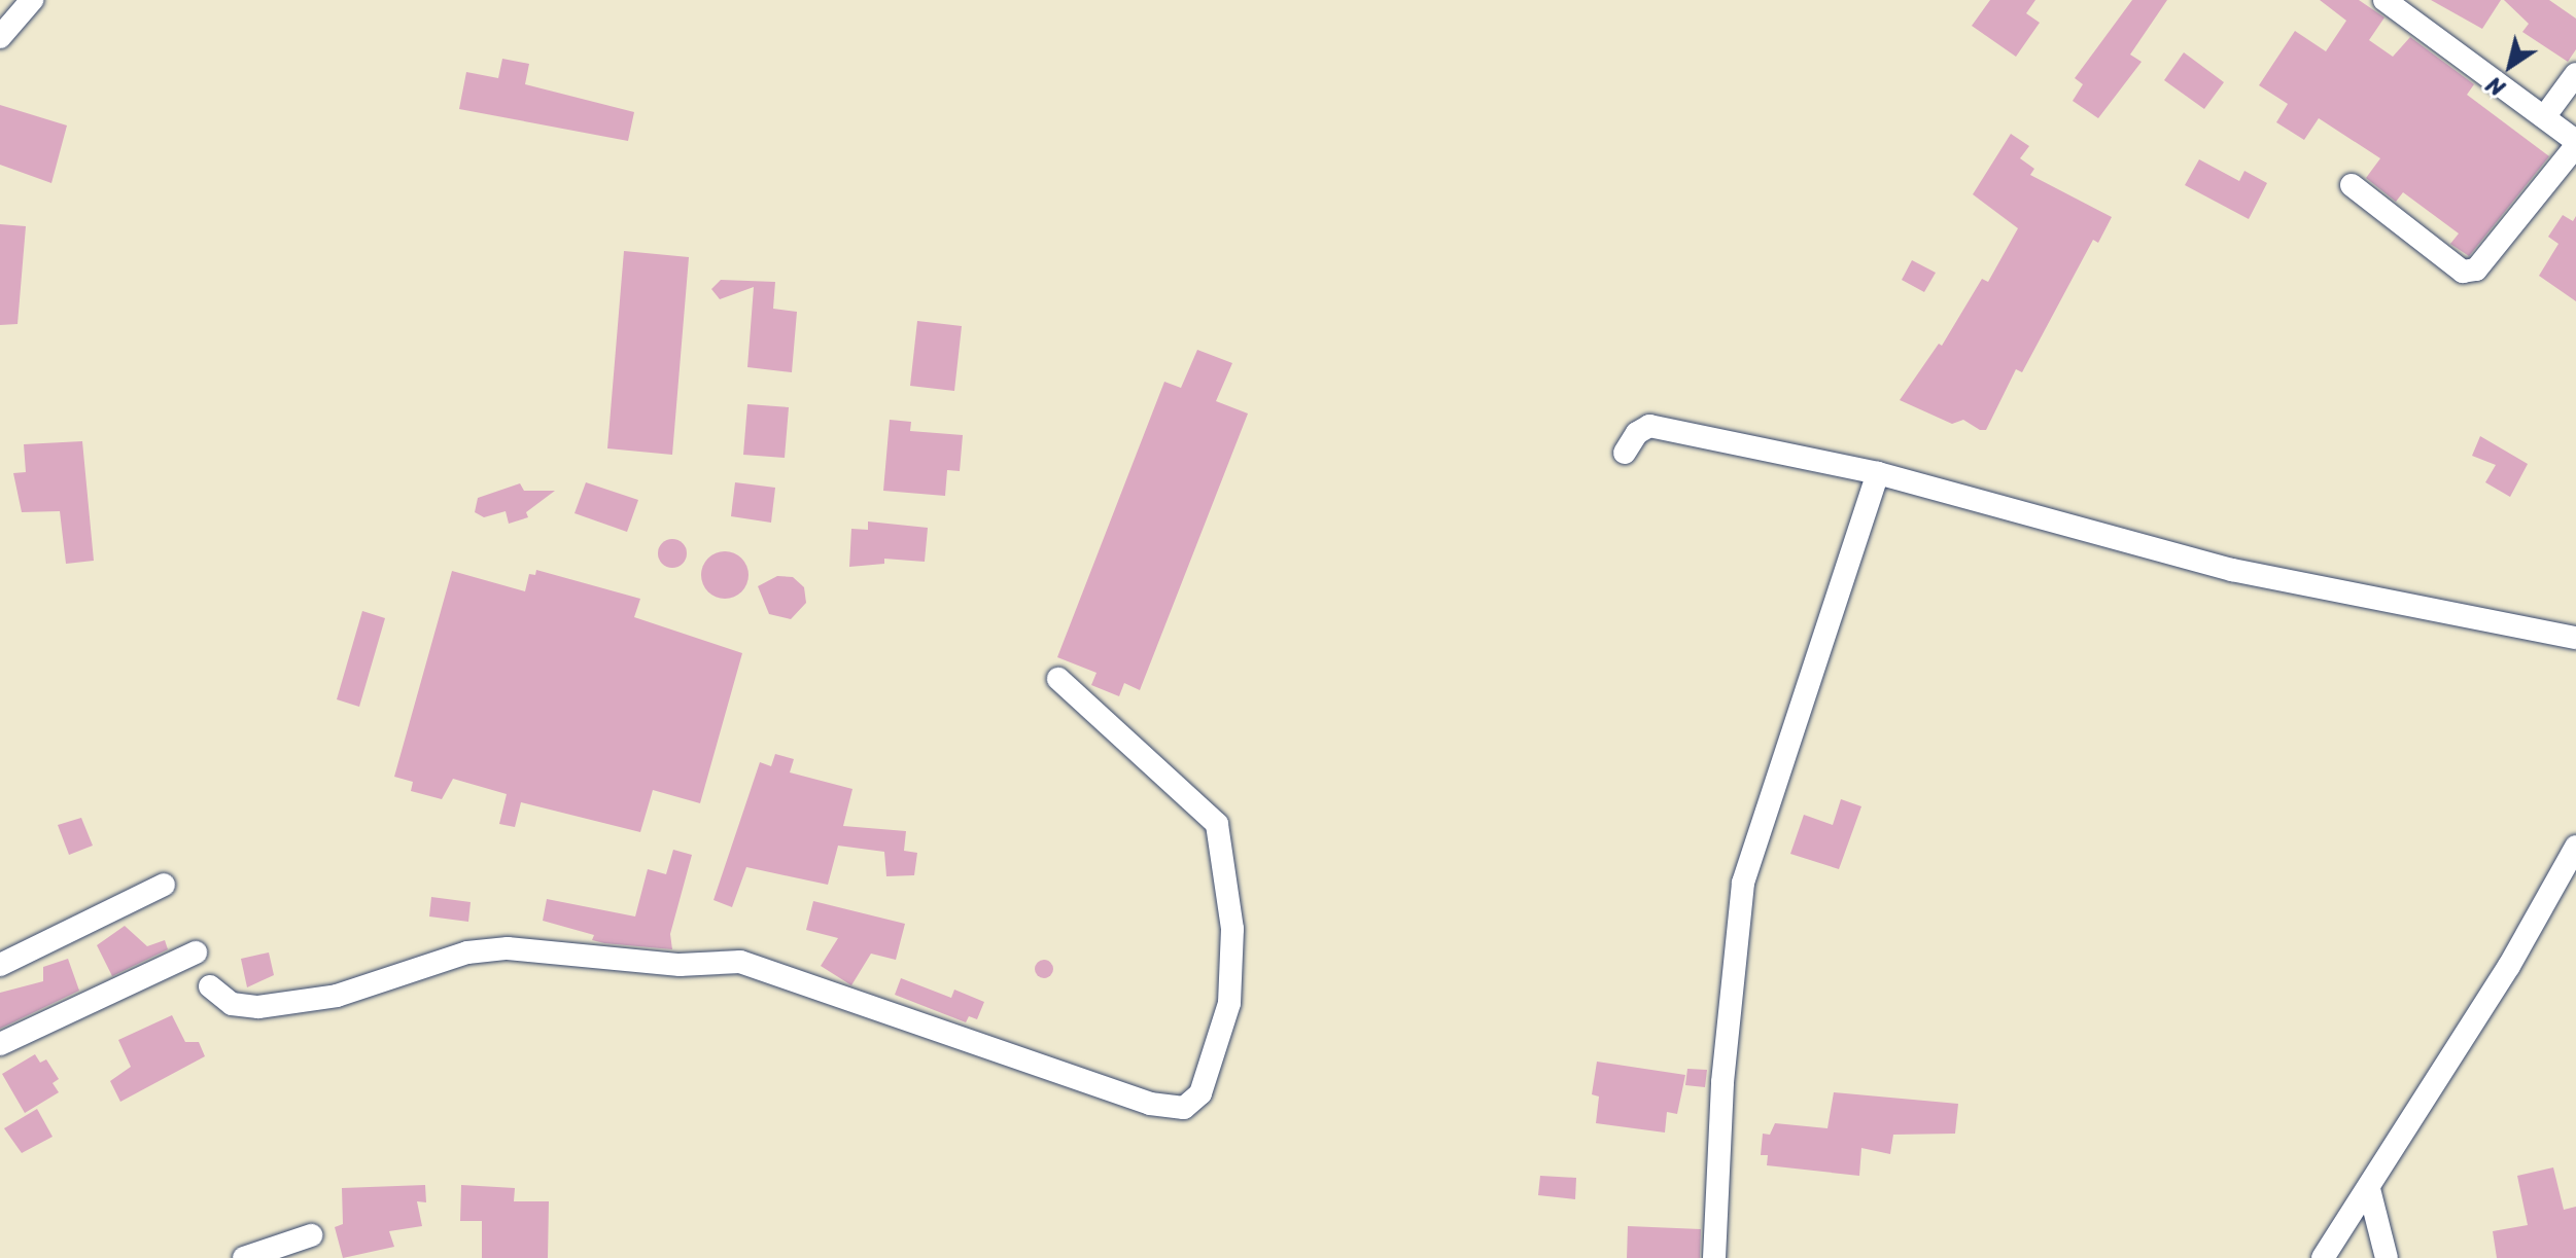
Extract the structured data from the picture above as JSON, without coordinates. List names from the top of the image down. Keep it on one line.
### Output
{"north":"bottom left"}
